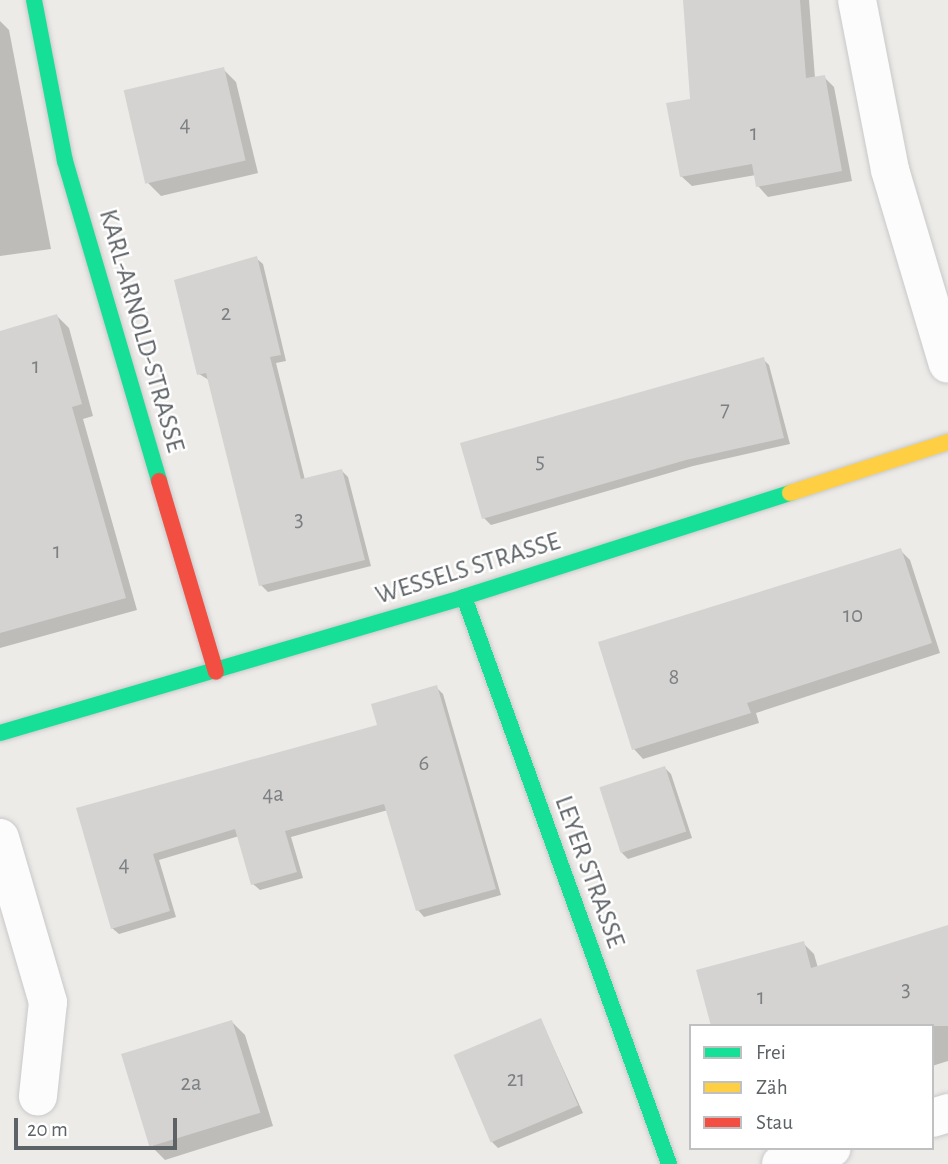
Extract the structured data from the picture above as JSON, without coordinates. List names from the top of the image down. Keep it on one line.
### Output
{"streets":{"street":["KARL-ARNOLD-STRASSE","WESSELS STRASSE","LEYER STRASSE"]},"crossings":[["KARL-ARNOLD-STRASSE","WESSELS STRASSE"],["WESSELS STRASSE","LEYER STRASSE"]],"house_numbers":["4","1","2","1","7","5","3","1","10","8","6","4a","4","3","1","21","2a"],"legend":["Frei","Zäh","Stau"],"scale_bar":"20 m"}
